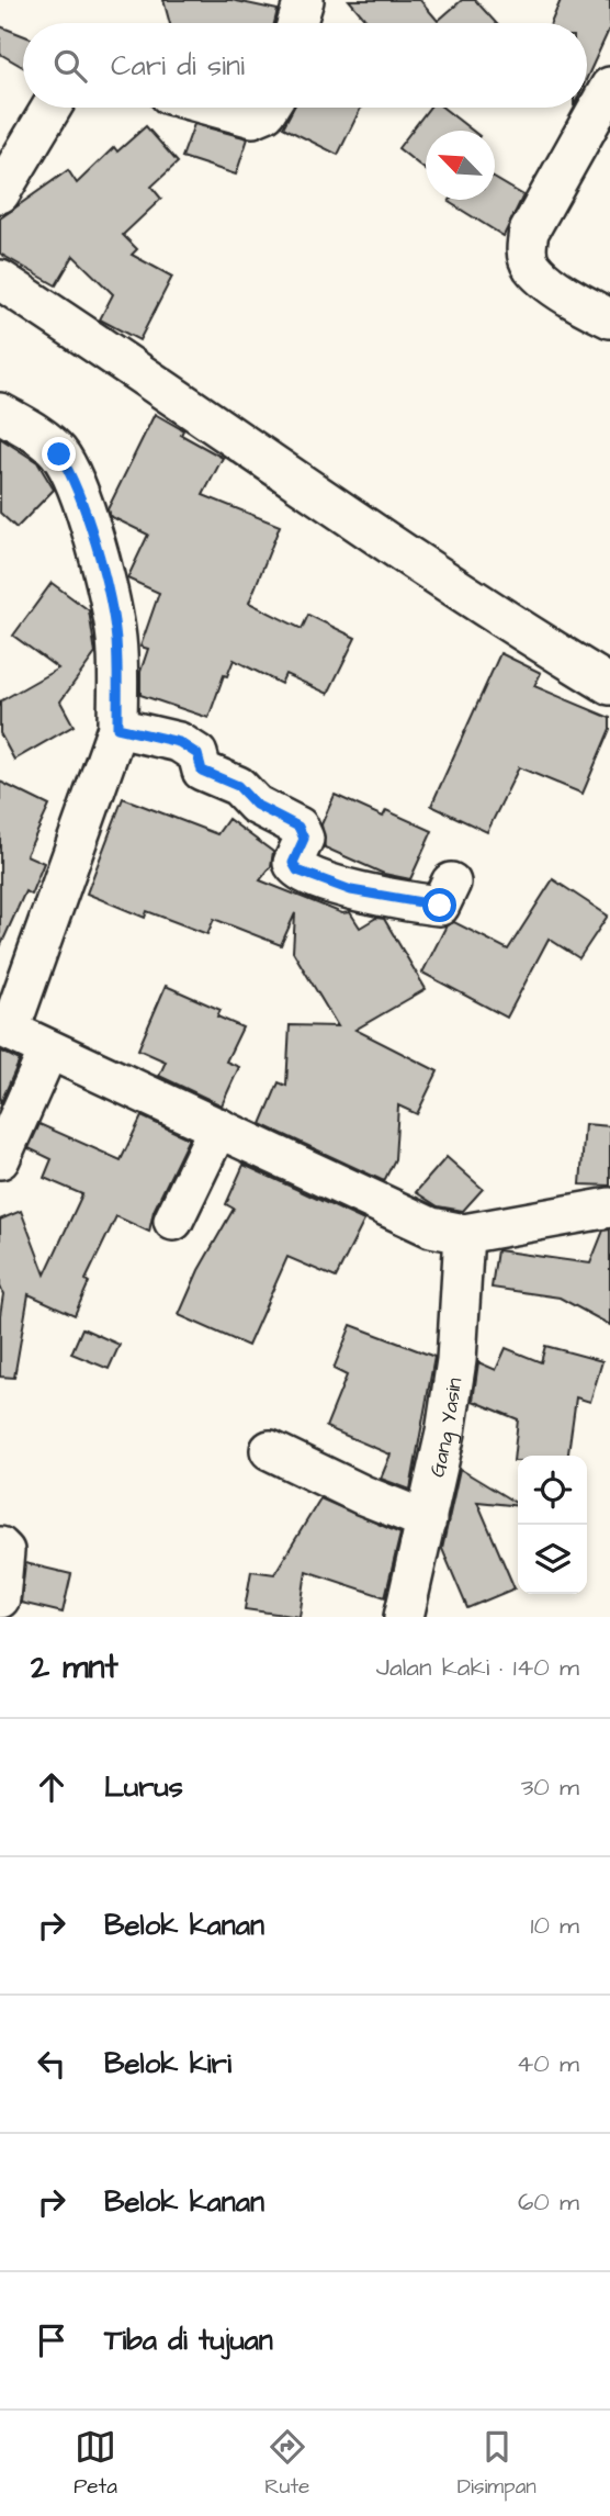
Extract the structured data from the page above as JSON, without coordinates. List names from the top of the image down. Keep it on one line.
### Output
{"streets":{"street":["Gang Yasin"]},"north":"top left","page":{"search":"Cari di sini","heading":["2 mnt","Jalan kaki · 140 m"],"list":[["Lurus","30 m"],["Belok kanan","10 m"],["Belok kiri","40 m"],["Belok kanan","60 m"],"Tiba di tujuan"],"nav":["Peta","Rute","Disimpan"]}}
